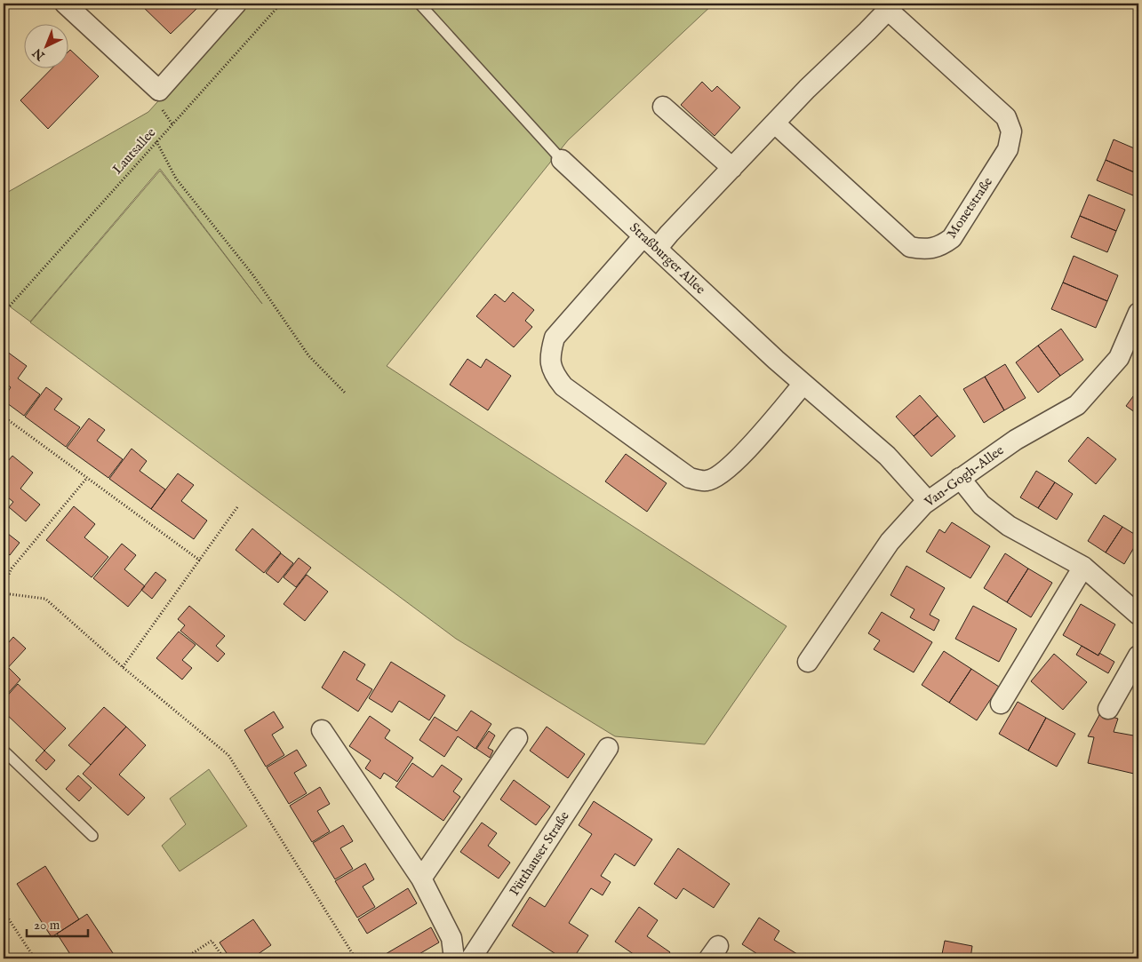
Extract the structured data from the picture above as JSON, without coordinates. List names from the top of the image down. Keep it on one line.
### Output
{"streets":{"street":["Monetstraße","Straßburger Allee","Van-Gogh-Allee","Pütthauser Straße"],"path":["Lautsallee"]},"crossings":[["Monetstraße","Straßburger Allee"],["Straßburger Allee","Van-Gogh-Allee"]],"scale_bar":"20 m","north":"bottom left"}
